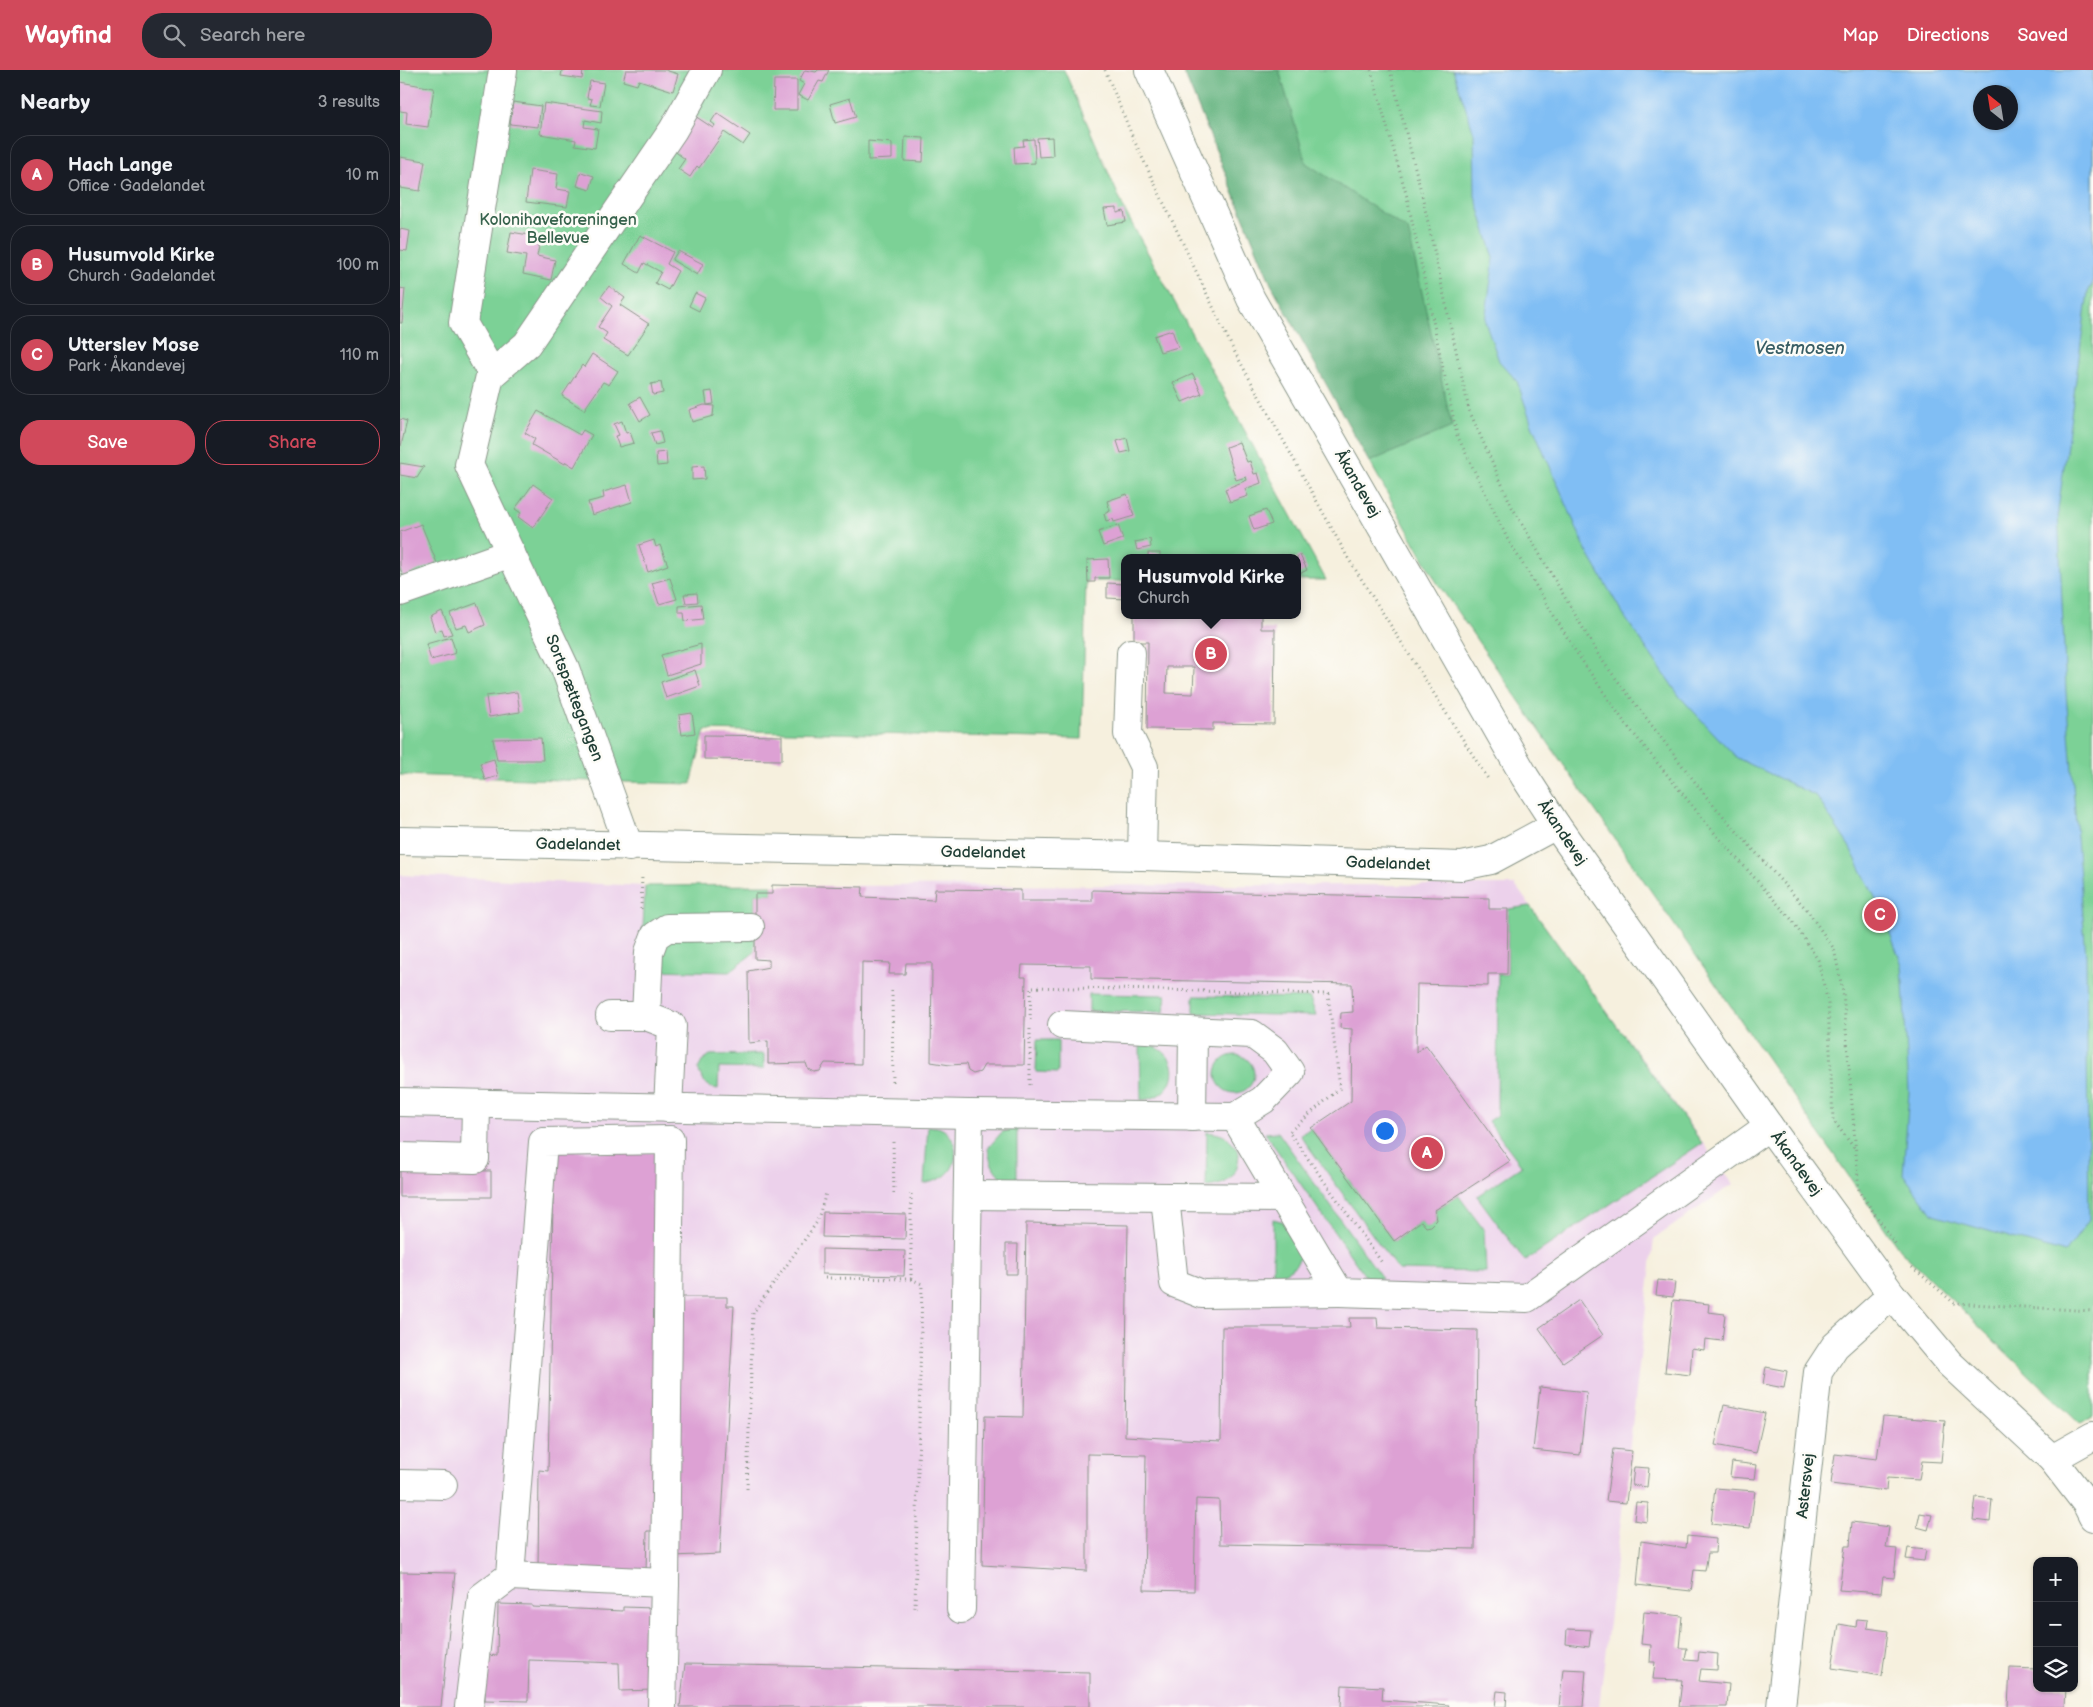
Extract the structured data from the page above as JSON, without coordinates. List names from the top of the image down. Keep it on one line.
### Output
{"streets":{"street":["Åkandevej","Sortspættegangen","Gadelandet","Astersvej"]},"crossings":[["Åkandevej","Gadelandet"],["Åkandevej","Astersvej"],["Sortspættegangen","Gadelandet"]],"water":["Vestmosen"],"parks":["Kolonihaveforeningen Bellevue"],"north":"top left","page":{"header":"Wayfind","search":"Search here","nav":["Map","Directions","Saved"],"heading":["Nearby","3 results"],"list":[{"mark":"A","name":"Hach Lange","note":"Office · Gadelandet","value":"10 m"},{"mark":"B","name":"Husumvold Kirke","note":"Church · Gadelandet","value":"100 m"},{"mark":"C","name":"Utterslev Mose","note":"Park · Åkandevej","value":"110 m"}],"buttons":["Save","Share"],"popup":["Husumvold Kirke","Church"],"pins":["B","C","A"],"map_buttons":["+","−"]}}
